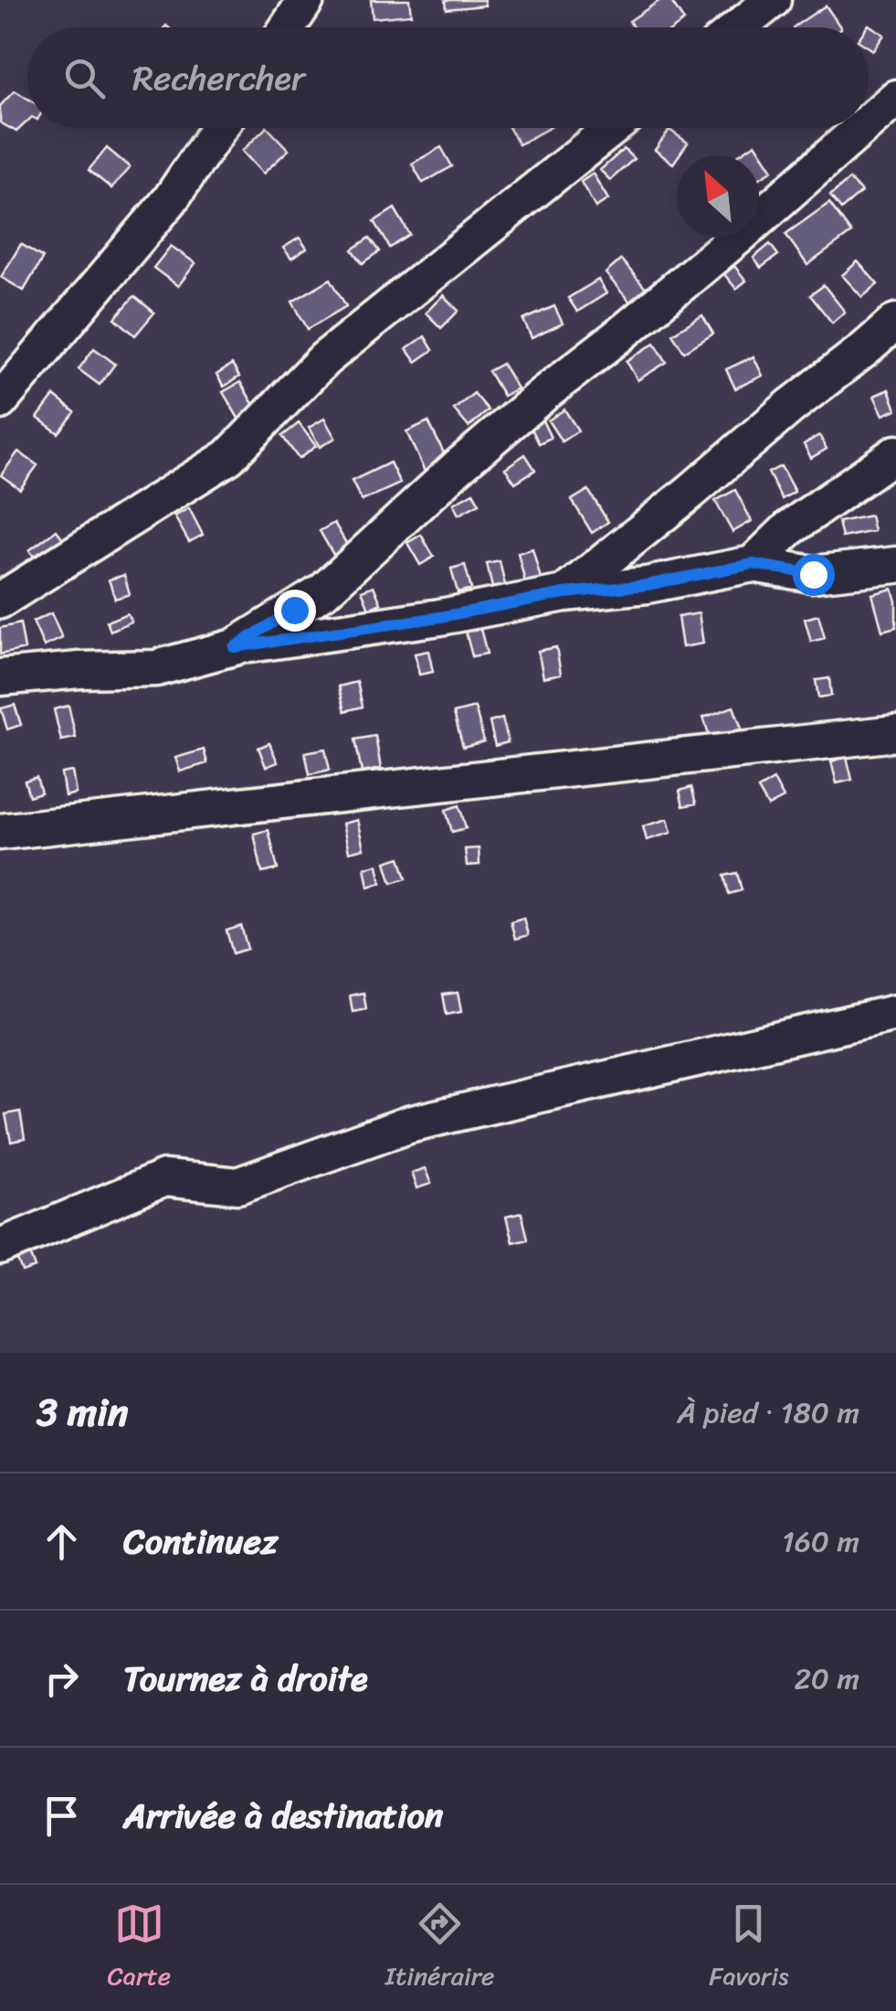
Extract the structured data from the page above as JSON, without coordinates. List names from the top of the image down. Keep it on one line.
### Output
{"north":"top left","page":{"search":"Rechercher","heading":["3 min","À pied · 180 m"],"list":[["Continuez","160 m"],["Tournez à droite","20 m"],"Arrivée à destination"],"nav":["Carte","Itinéraire","Favoris"]}}
